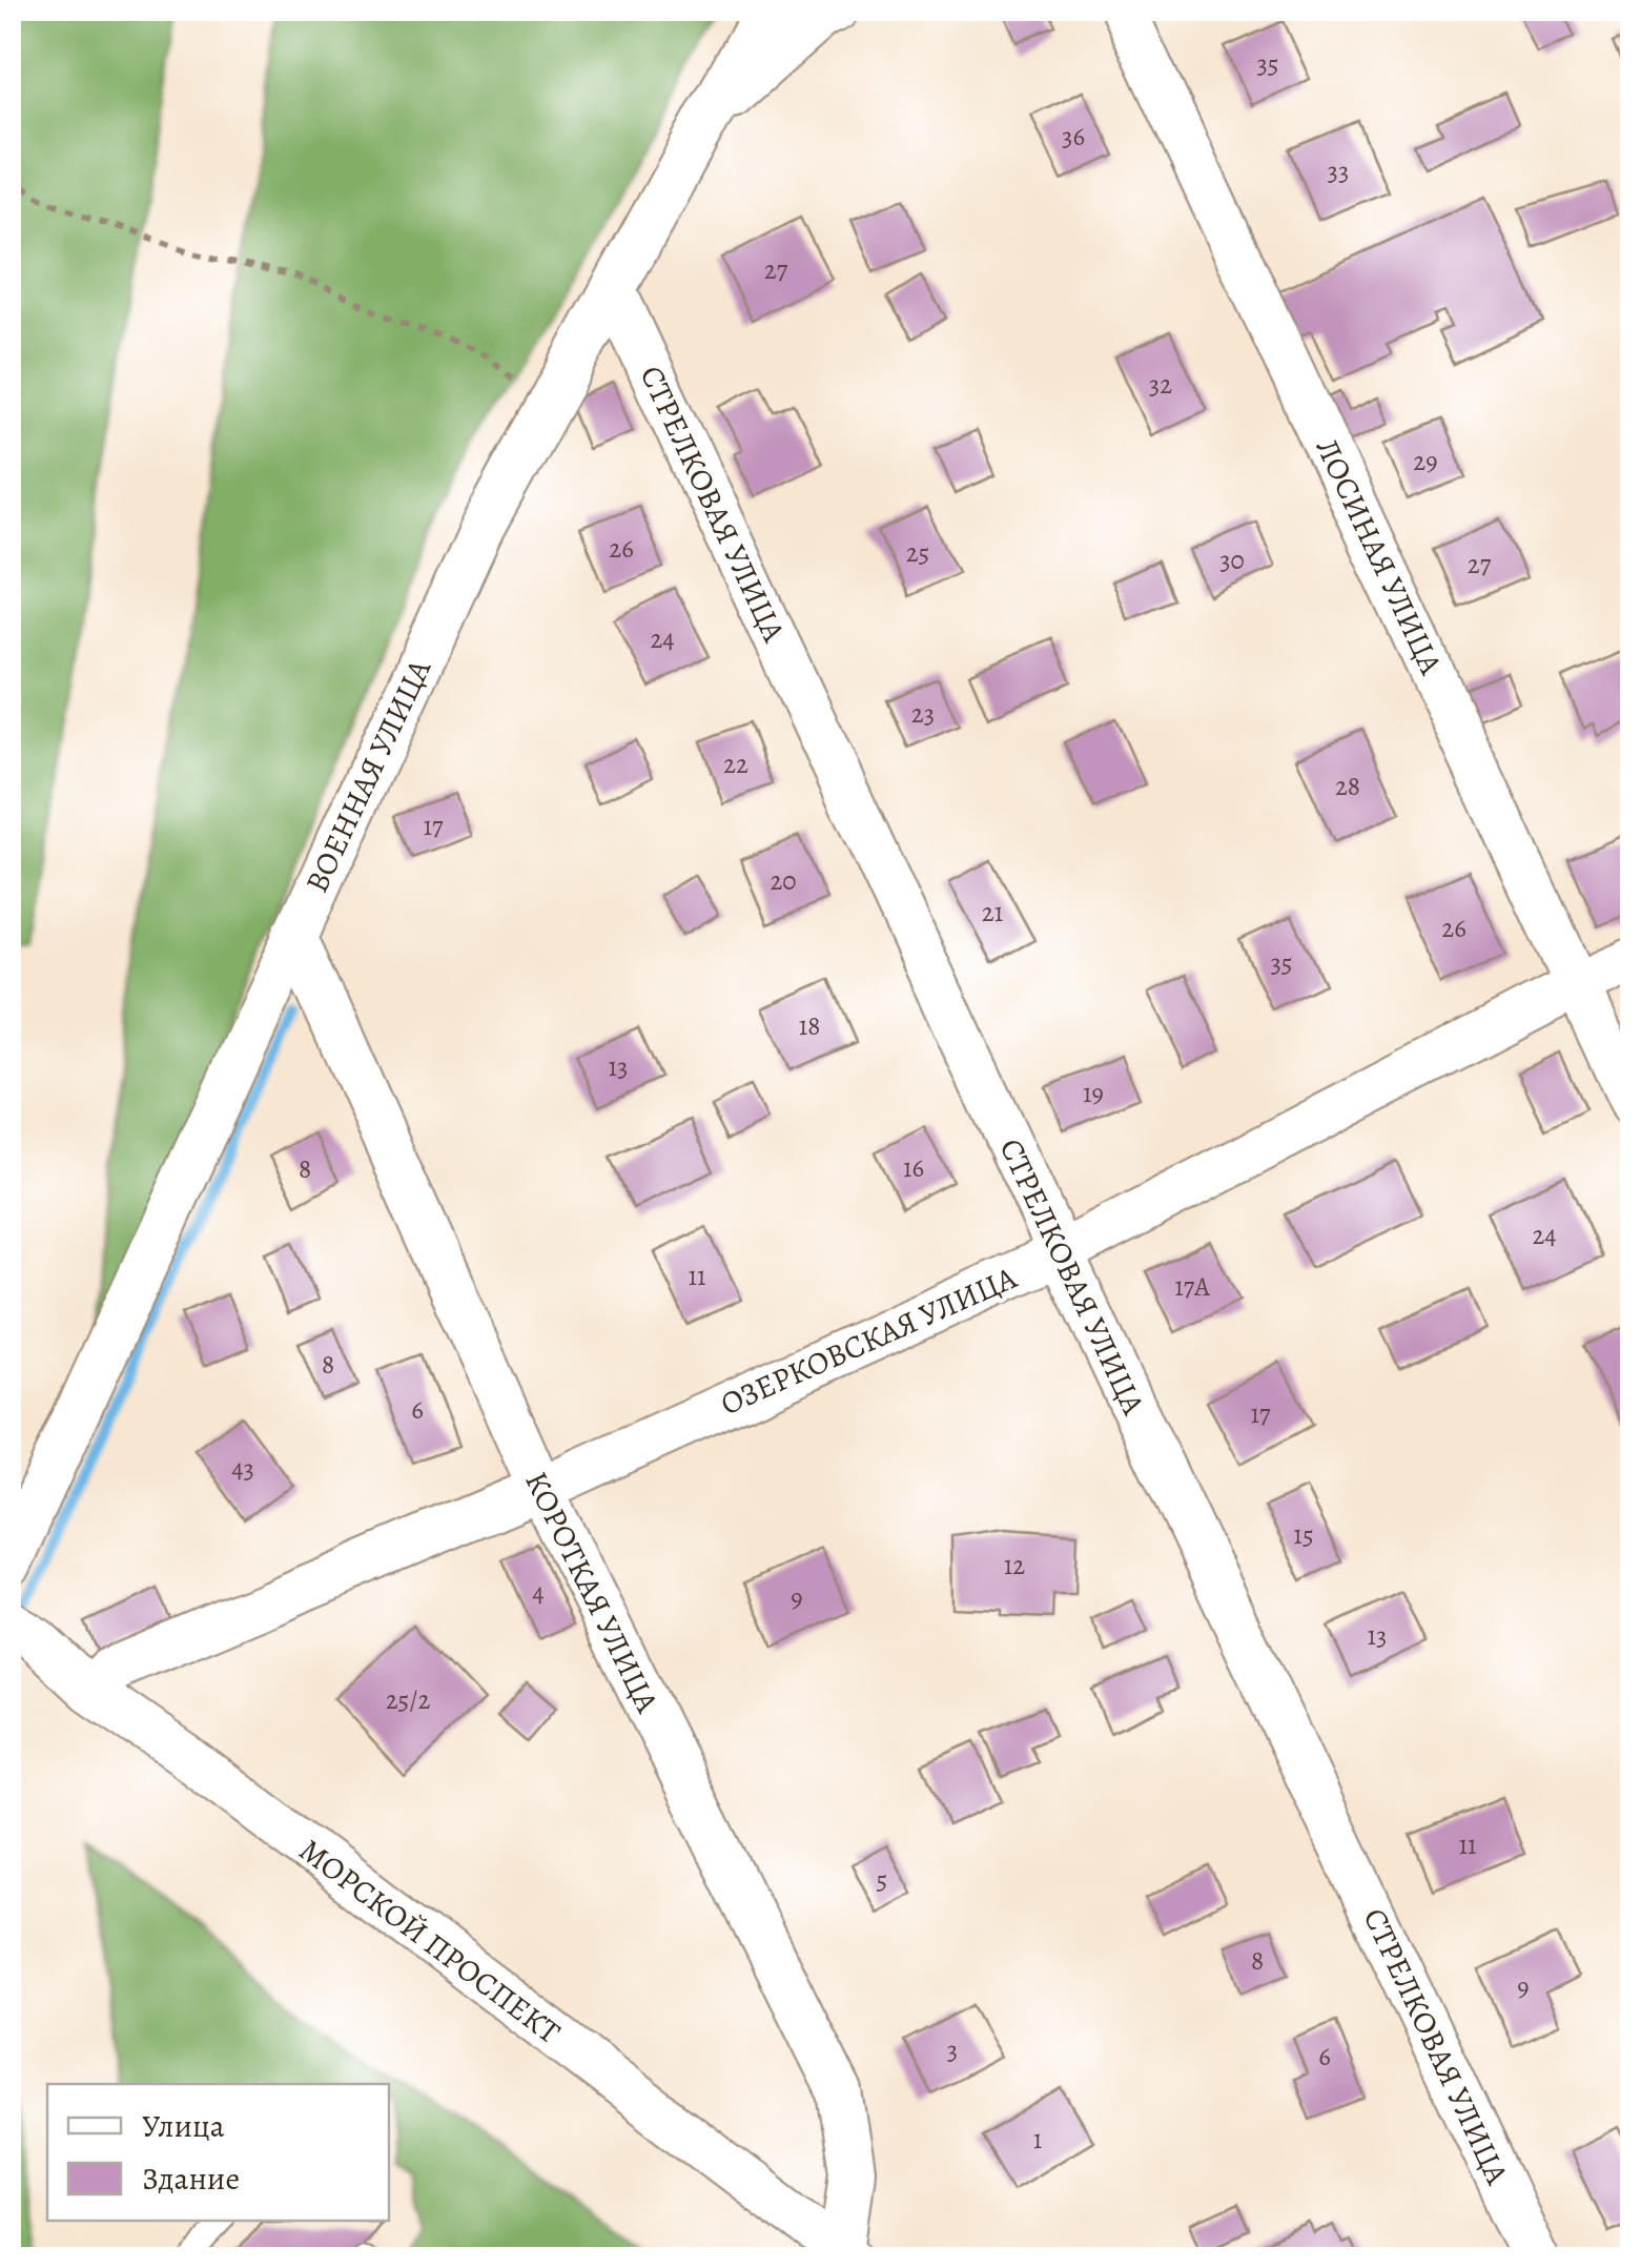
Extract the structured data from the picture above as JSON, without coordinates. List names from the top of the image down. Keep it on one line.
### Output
{"streets":{"street":["СТРЕЛКОВАЯ УЛИЦА","ЛОСИНАЯ УЛИЦА","ВОЕННАЯ УЛИЦА","ОЗЕРКОВСКАЯ УЛИЦА","КОРОТКАЯ УЛИЦА","МОРСКОЙ ПРОСПЕКТ"]},"crossings":[["СТРЕЛКОВАЯ УЛИЦА","ВОЕННАЯ УЛИЦА"],["СТРЕЛКОВАЯ УЛИЦА","ОЗЕРКОВСКАЯ УЛИЦА"],["ЛОСИНАЯ УЛИЦА","ОЗЕРКОВСКАЯ УЛИЦА"],["ВОЕННАЯ УЛИЦА","КОРОТКАЯ УЛИЦА"],["ОЗЕРКОВСКАЯ УЛИЦА","КОРОТКАЯ УЛИЦА"],["ОЗЕРКОВСКАЯ УЛИЦА","МОРСКОЙ ПРОСПЕКТ"],["КОРОТКАЯ УЛИЦА","МОРСКОЙ ПРОСПЕКТ"]],"house_numbers":["35","36","33","27","32","29","26","25","30","27","24","23","22","28","17","20","21","26","35","18","13","19","16","8","24","11","17А","8","6","17","43","15","12","4","9","13","25/2","11","5","8","9","3","6","1"],"legend":["Улица","Здание"]}
